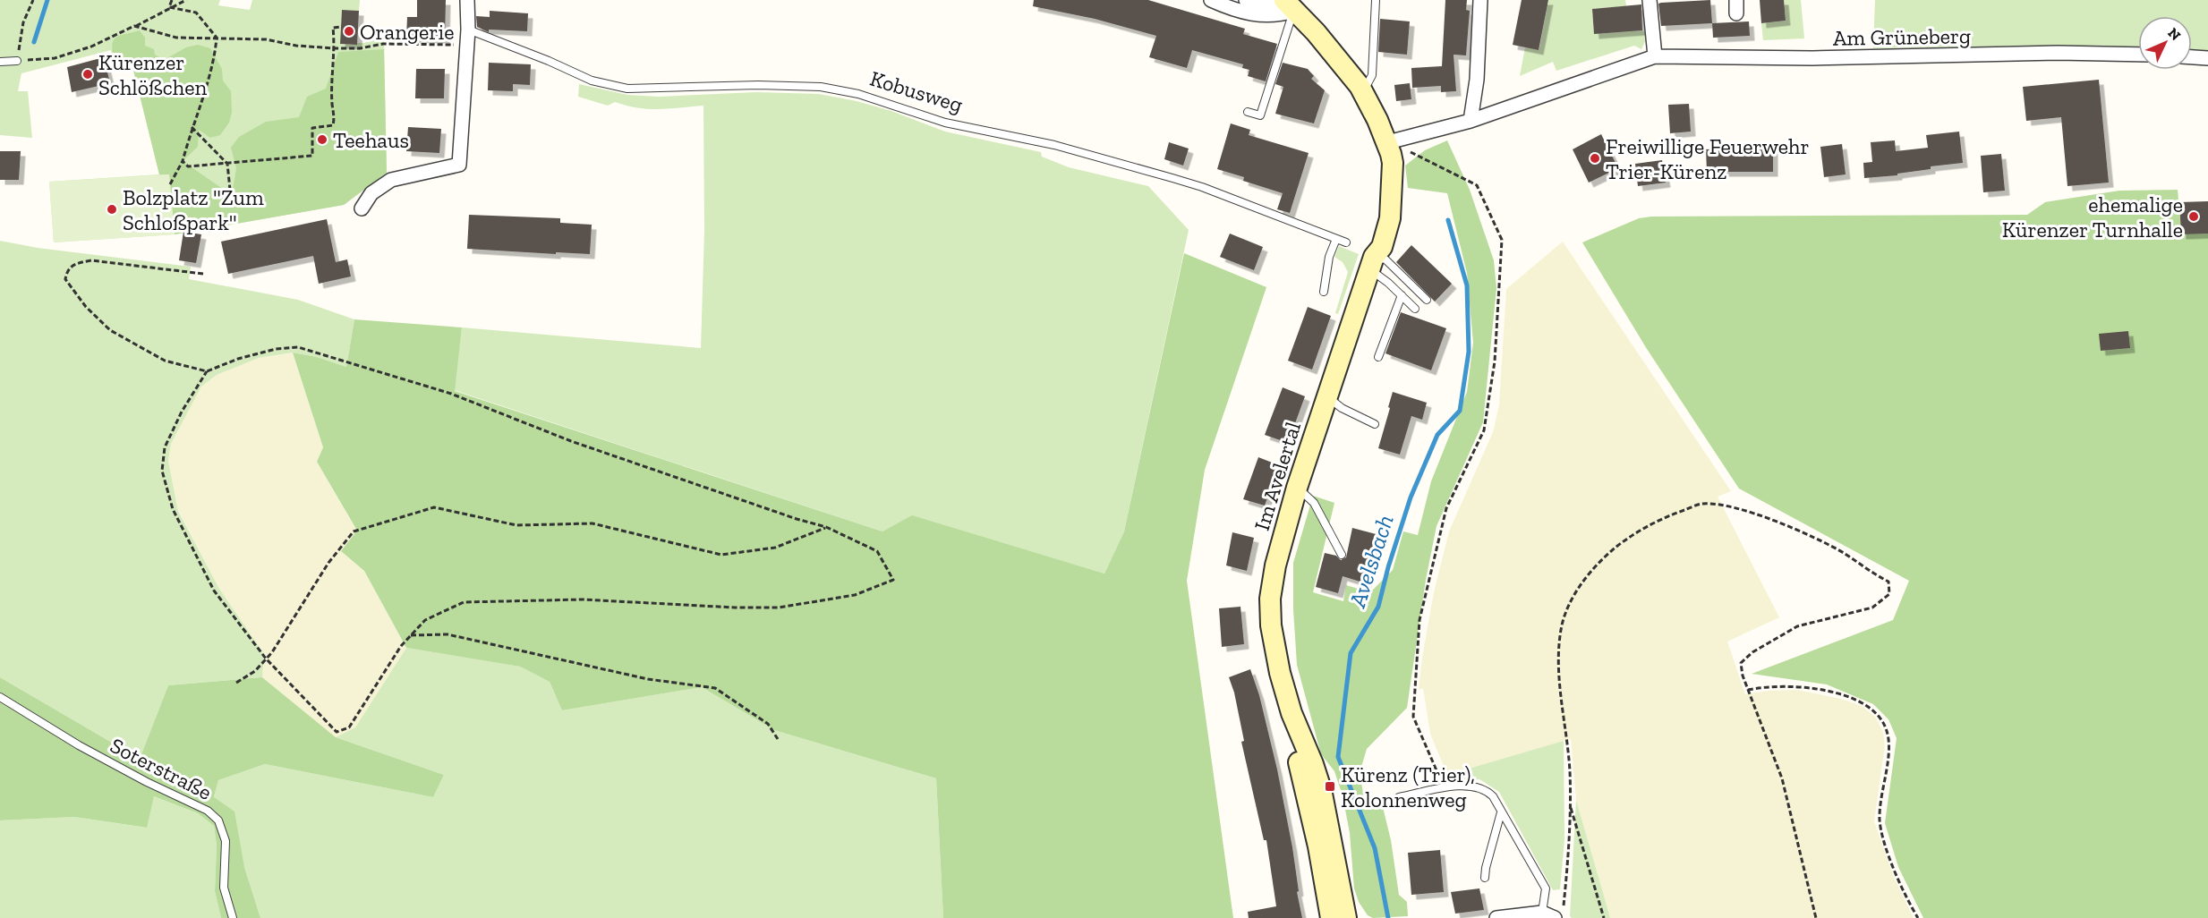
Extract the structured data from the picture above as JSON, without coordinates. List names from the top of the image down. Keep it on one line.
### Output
{"streets":{"main road":["Im Avelertal"],"street":["Am Grüneberg"],"lane":["Kobusweg","Soterstraße"]},"crossings":[["Am Grüneberg","Im Avelertal"]],"water":["Avelsbach"],"places":{"other":["Orangerie","Kürenzer Schlößchen","Teehaus","Freiwillige Feuerwehr Trier-Kürenz","Bolzplatz \"Zum Schloßpark\"","ehemalige Kürenzer Turnhalle"],"transit":["Kürenz (Trier), Kolonnenweg"]},"north":"top right"}
